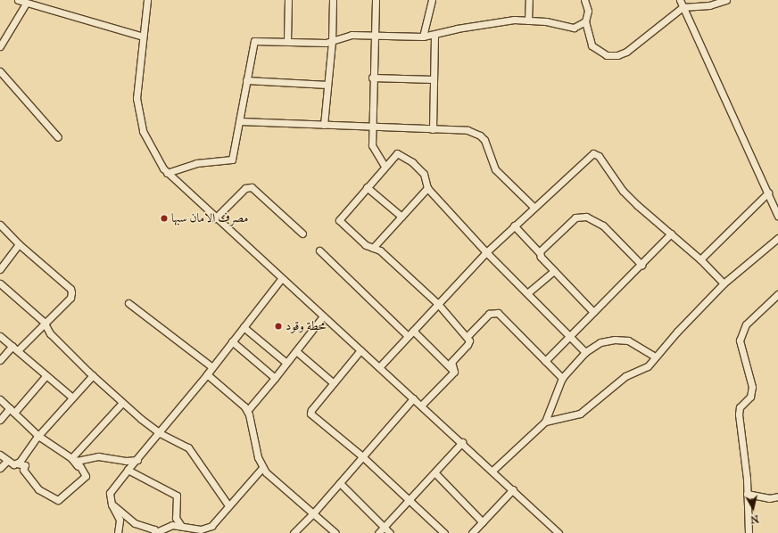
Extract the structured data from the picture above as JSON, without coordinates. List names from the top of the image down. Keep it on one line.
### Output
{"places":["مصرف الامان سبها","محطة وقود"],"north":"bottom"}
